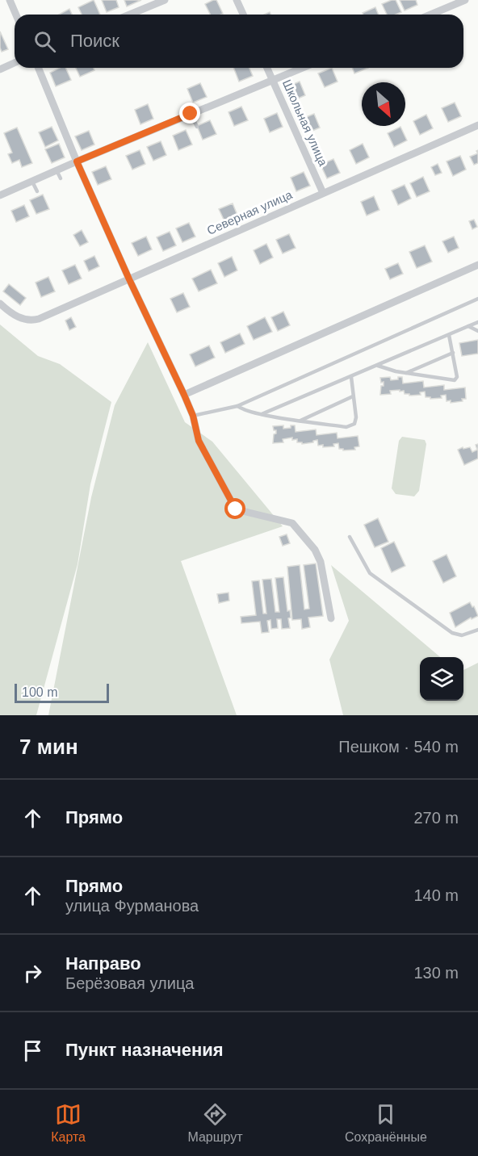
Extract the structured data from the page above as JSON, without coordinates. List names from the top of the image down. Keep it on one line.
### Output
{"streets":{"street":["Школьная улица","Северная улица"]},"crossings":[["Школьная улица","Северная улица"]],"scale_bar":"100 m","north":"bottom right","page":{"search":"Поиск","scale":"100 m","heading":["7 мин","Пешком · 540 m"],"list":[["Прямо","270 m"],["Прямо","улица Фурманова","140 m"],["Направо","Берёзовая улица","130 m"],"Пункт назначения"],"nav":["Карта","Маршрут","Сохранённые"]}}
